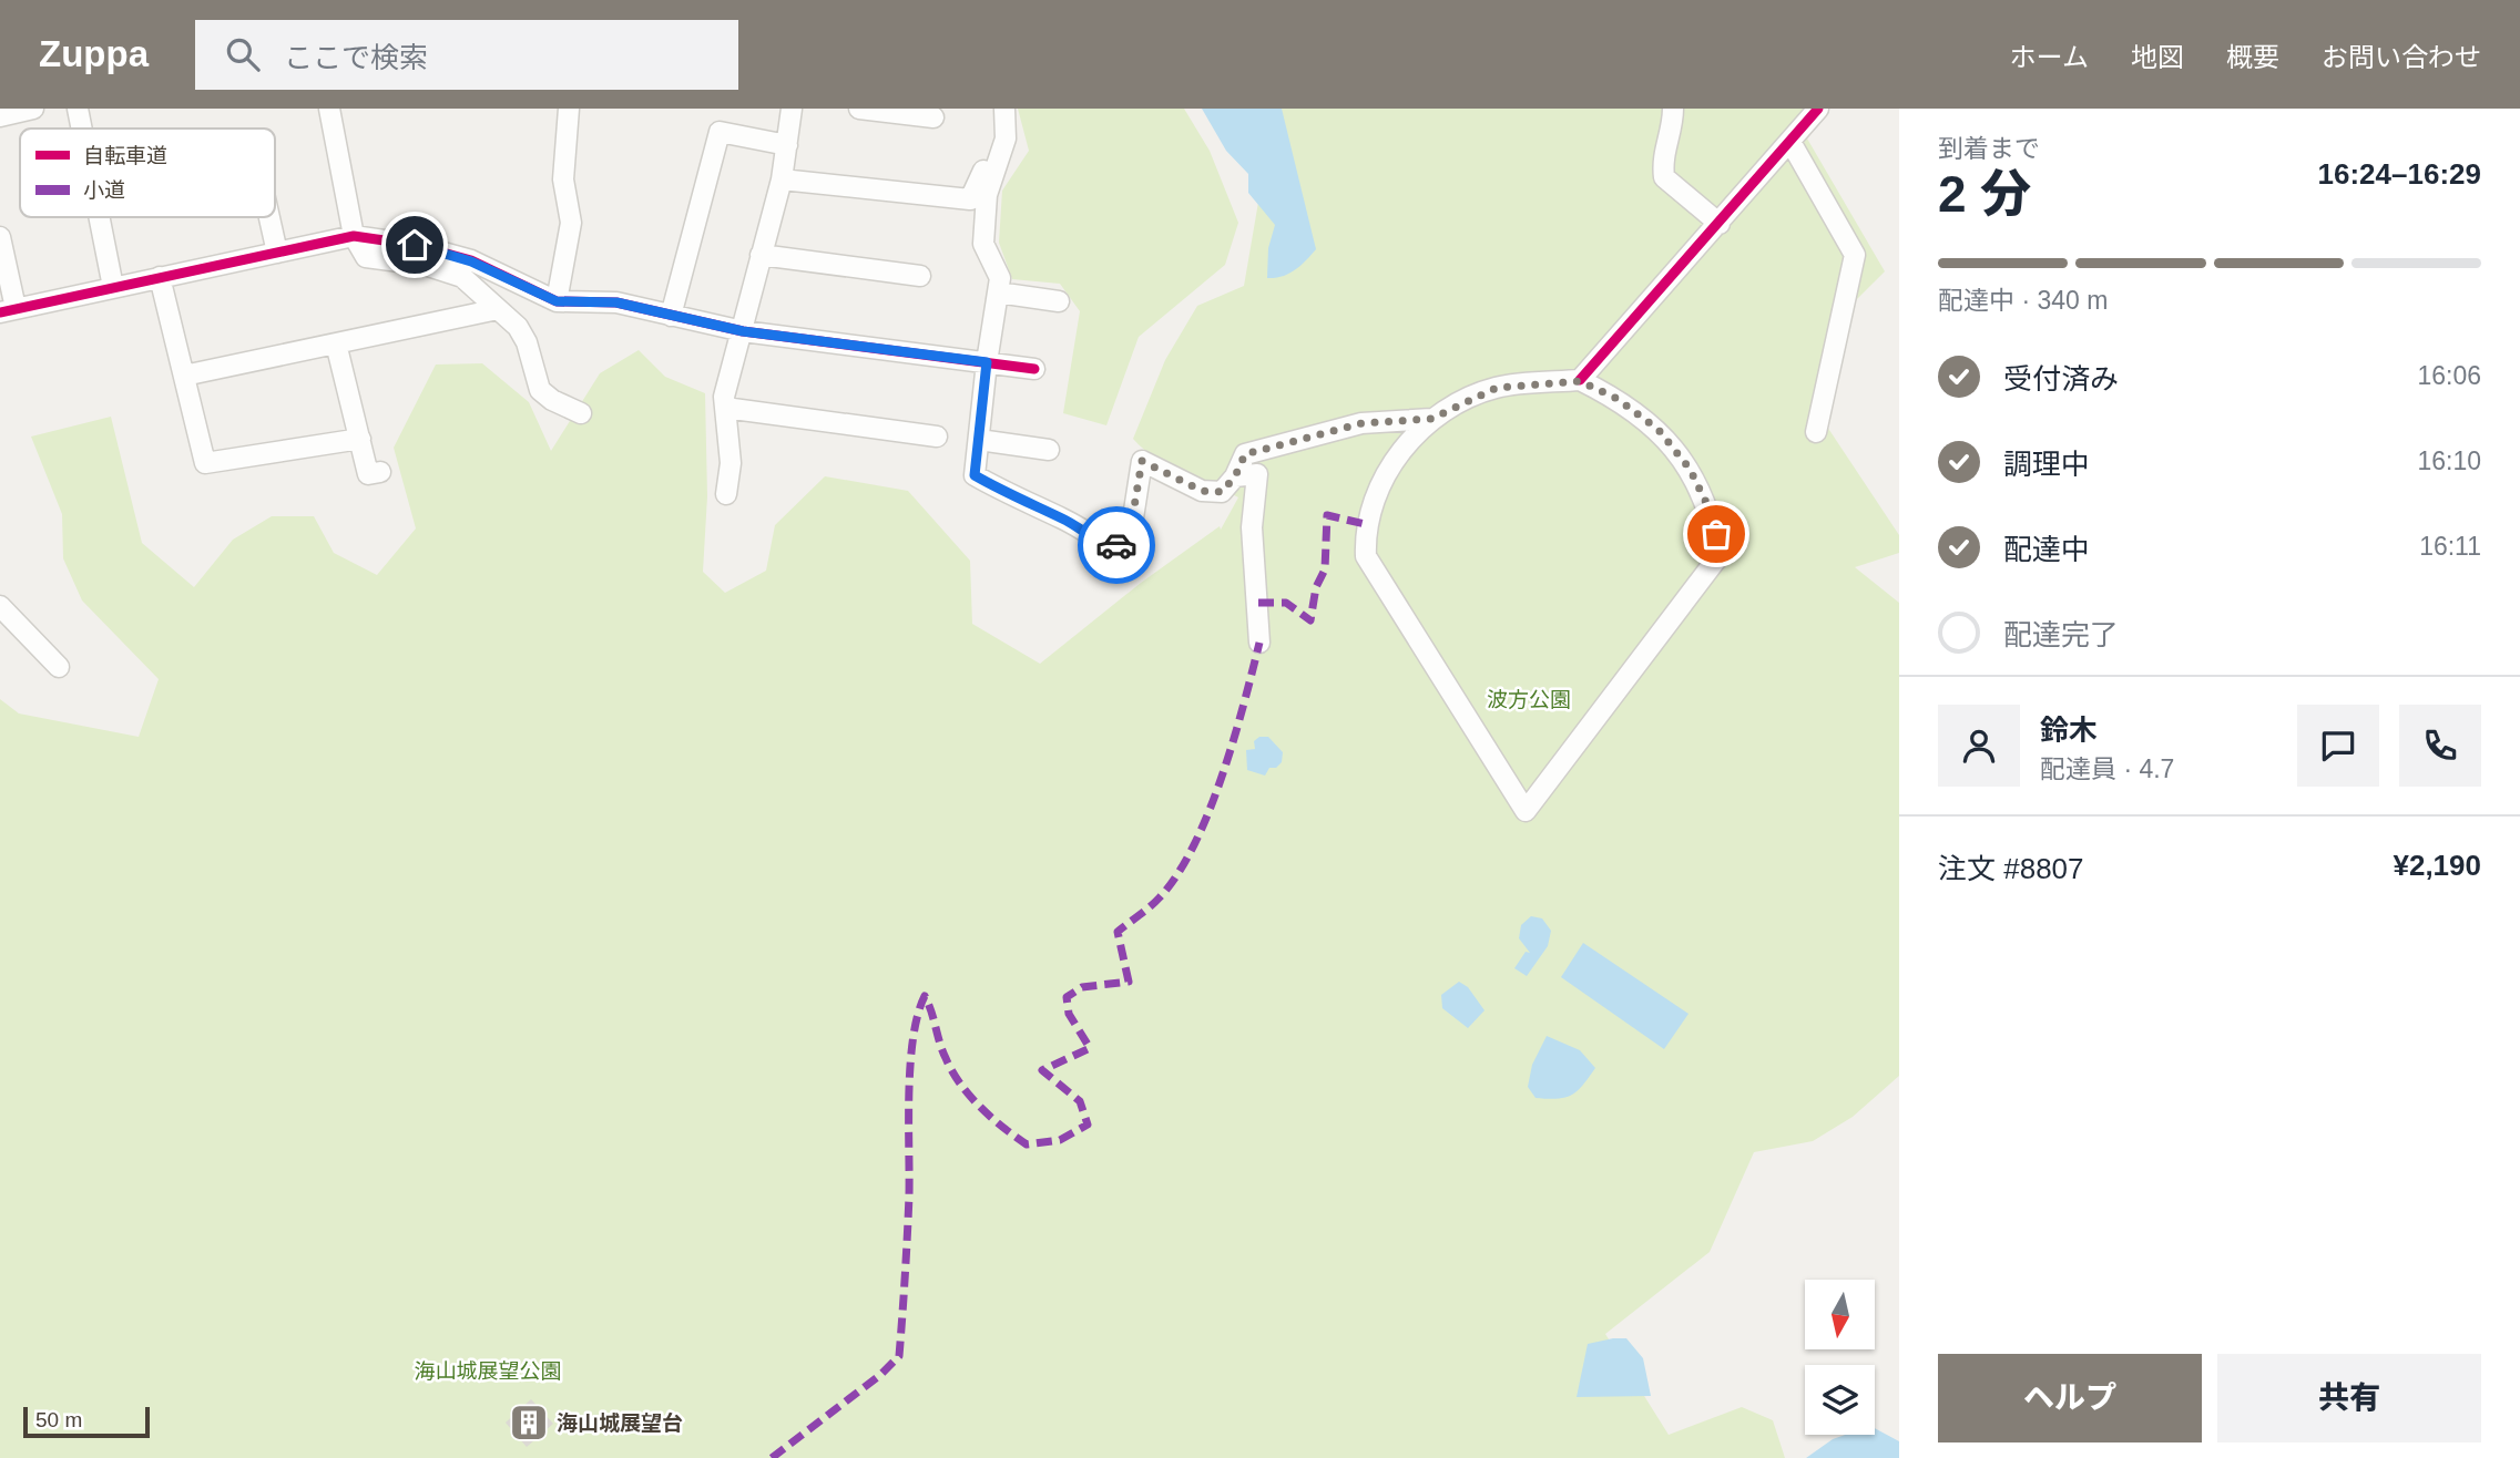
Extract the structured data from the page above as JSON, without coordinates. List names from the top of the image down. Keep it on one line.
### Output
{"parks":["波方公園","海山城展望公園"],"places":{"building":["海山城展望台"]},"legend":["自転車道","小道"],"scale_bar":"50 m","north":"bottom","page":{"header":"Zuppa","search":"ここで検索","nav":["ホーム","地図","概要","お問い合わせ"],"heading":["2 分","到着まで","16:24–16:29"],"panel":["鈴木","配達員 · 4.7","注文 #8807","¥2,190"],"bar":"配達中 · 340 m","list":[["受付済み","16:06"],["調理中","16:10"],["配達中","16:11"],"配達完了"],"buttons":["ヘルプ","共有"],"scale":"50 m"}}
